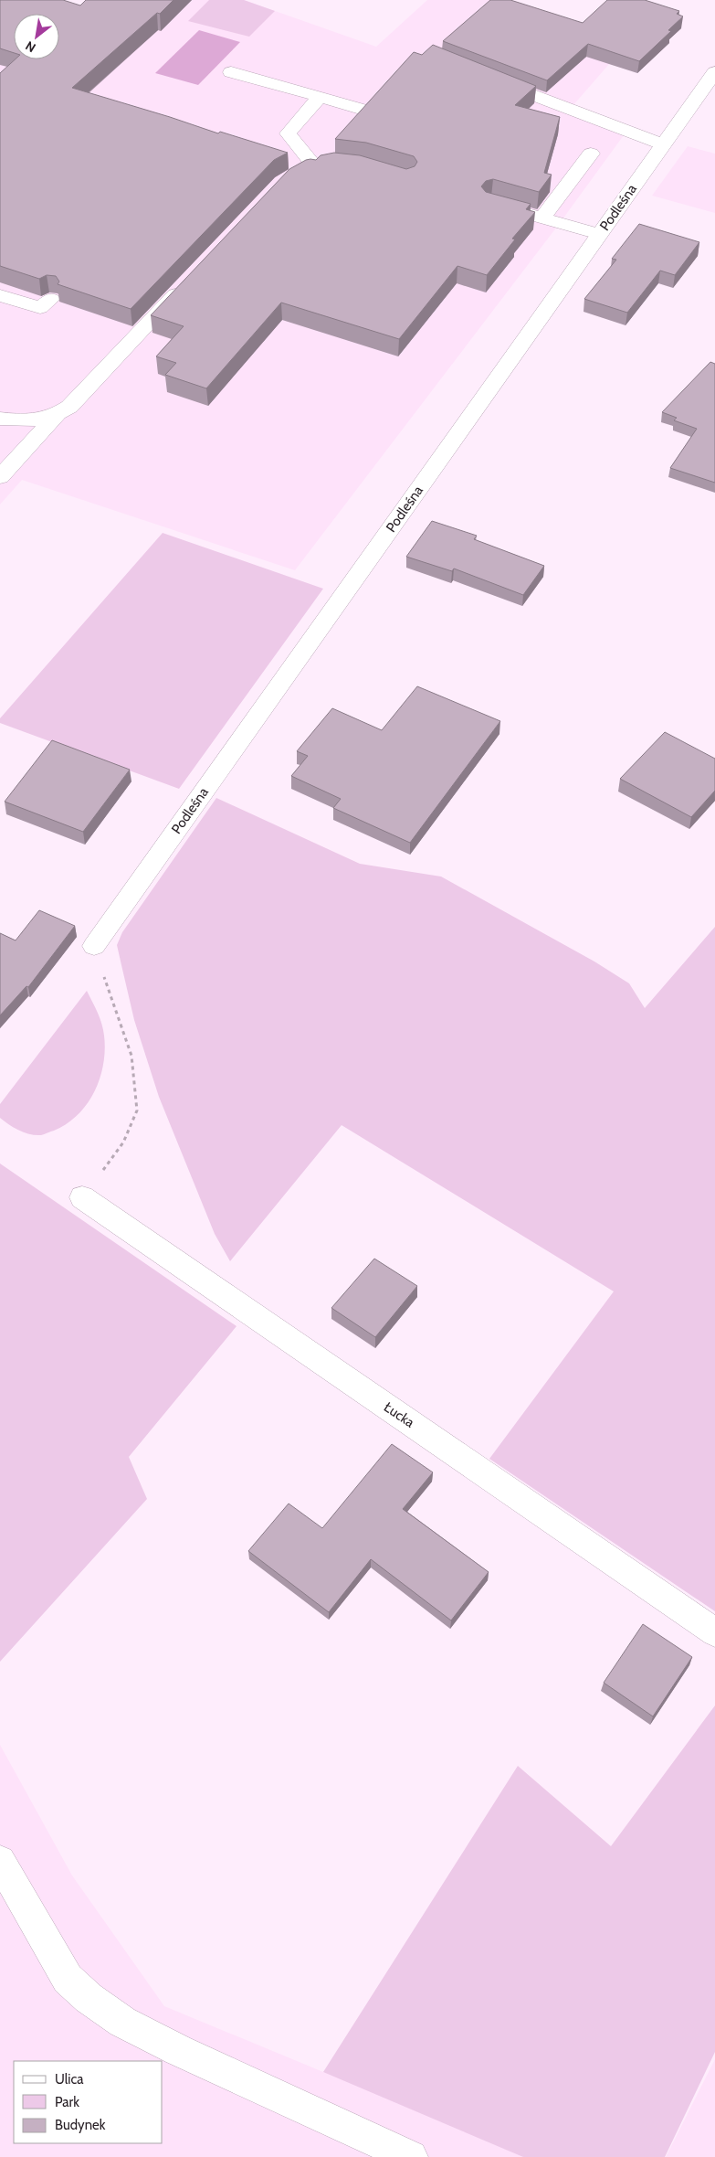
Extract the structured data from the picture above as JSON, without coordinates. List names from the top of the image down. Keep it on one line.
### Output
{"streets":{"street":["Podleśna","Łucka"]},"legend":["Ulica","Park","Budynek"],"north":"bottom left"}
